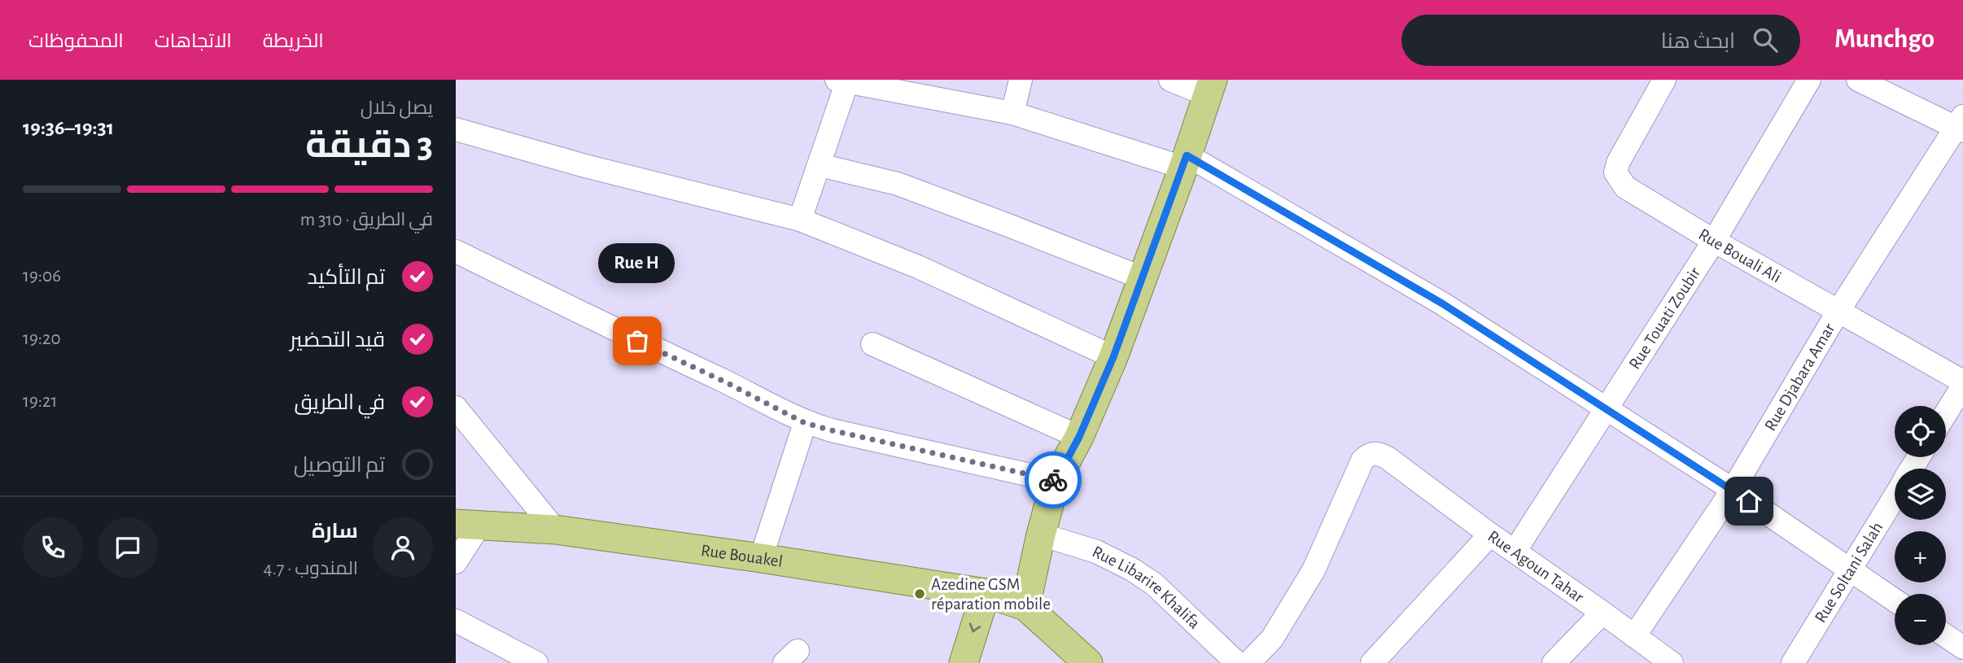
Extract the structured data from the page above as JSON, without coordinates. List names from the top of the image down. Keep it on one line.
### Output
{"streets":{"main road":["Rue Bouakel"],"street":["Rue Bouali Ali","Rue Touati Zoubir","Rue Djabara Amar","Rue Agoun Tahar","Rue Soltani Salah","Rue Libarire Khalifa"]},"crossings":[["Rue Bouali Ali","Rue Touati Zoubir"],["Rue Bouali Ali","Rue Djabara Amar"],["Rue Touati Zoubir","Rue Agoun Tahar"],["Rue Djabara Amar","Rue Agoun Tahar"]],"places":["Rue H","Azedine GSM réparation mobile"],"page":{"header":"Munchgo","search":"ابحث هنا","nav":["الخريطة","الاتجاهات","المحفوظات"],"heading":["3 دقيقة","يصل خلال","19:31–19:36"],"panel":["سارة","المندوب · 4.7"],"bar":"في الطريق · 310 m","bubble":"Rue H","list":[["تم التأكيد","19:06"],["قيد التحضير","19:20"],["في الطريق","19:21"],"تم التوصيل"],"map_buttons":["+","−"]}}
